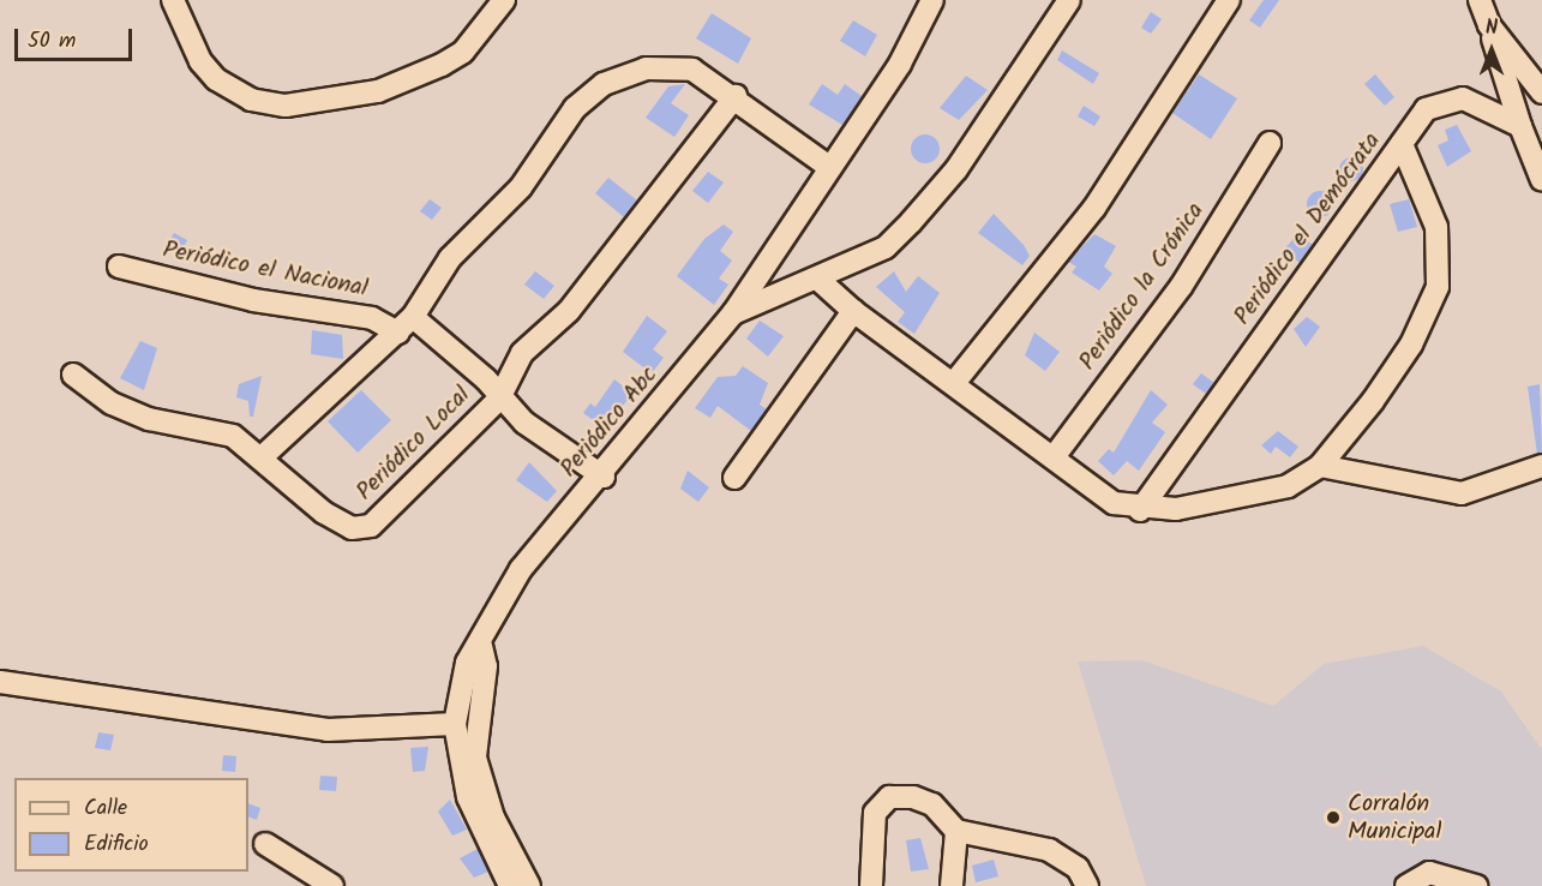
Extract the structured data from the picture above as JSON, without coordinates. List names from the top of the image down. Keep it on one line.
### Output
{"streets":{"street":["Periódico el Demócrata","Periódico el Nacional","Periódico la Crónica","Periódico Abc","Periódico Local"]},"crossings":[["Periódico el Nacional","Periódico Abc"],["Periódico el Nacional","Periódico Local"]],"places":["Corralón Municipal"],"legend":["Calle","Edificio"],"scale_bar":"50 m","north":"top"}
